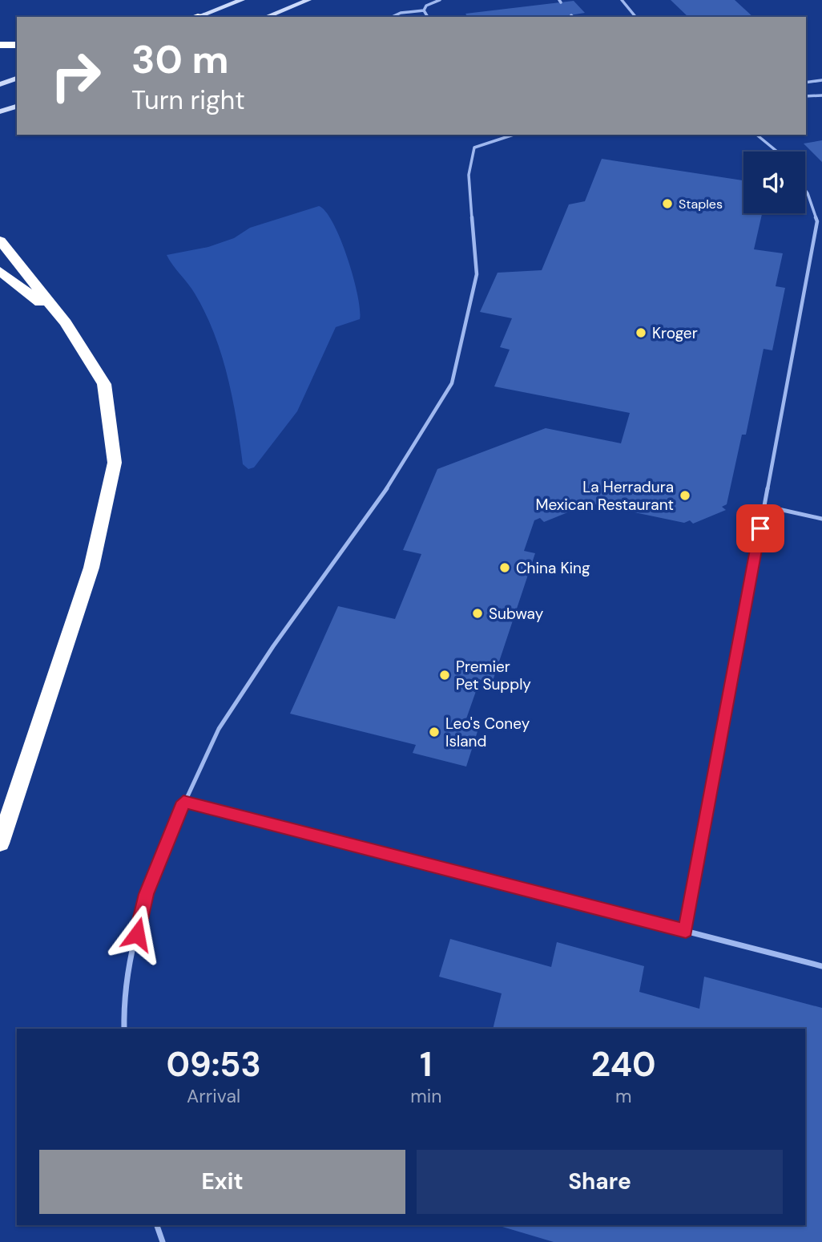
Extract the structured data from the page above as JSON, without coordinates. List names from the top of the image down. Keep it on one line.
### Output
{"places":["Staples","Kroger","La Herradura Mexican Restaurant","China King","Subway","Premier Pet Supply","Leo's Coney Island"],"page":{"turn":["30 m","Turn right"],"eta":["09:53","Arrival","1","min","240","m"],"buttons":["Exit","Share"]}}
